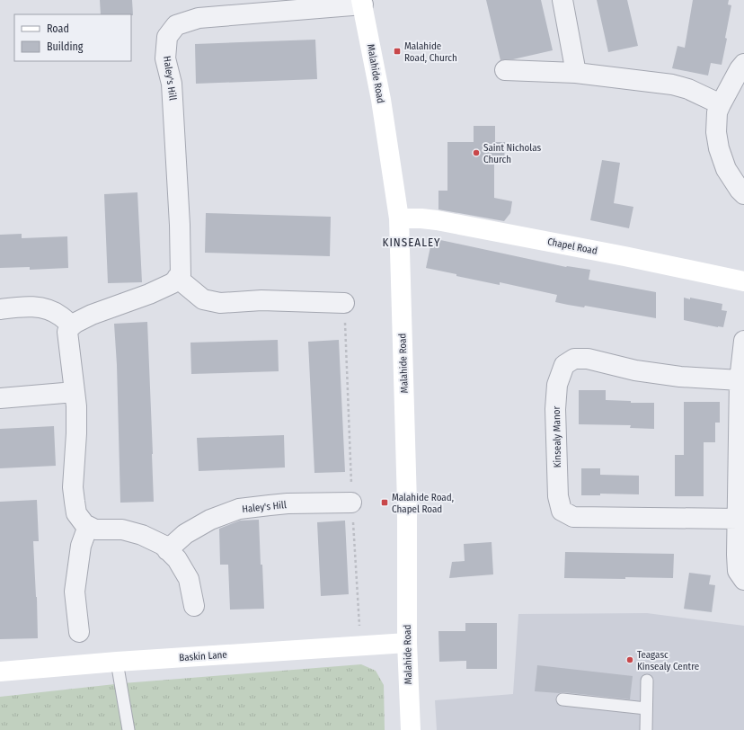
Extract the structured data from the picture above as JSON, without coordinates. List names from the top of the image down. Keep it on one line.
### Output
{"streets":{"street":["Malahide Road","Haley's Hill","Chapel Road","Kinsealy Manor","Baskin Lane"]},"crossings":[["Malahide Road","Haley's Hill"],["Malahide Road","Chapel Road"],["Malahide Road","Baskin Lane"]],"districts":["KINSEALEY"],"places":{"transit":["Malahide Road, Church","Malahide Road, Chapel Road"],"other":["Saint Nicholas Church","Teagasc Kinsealy Centre"]},"legend":["Road","Building"]}
